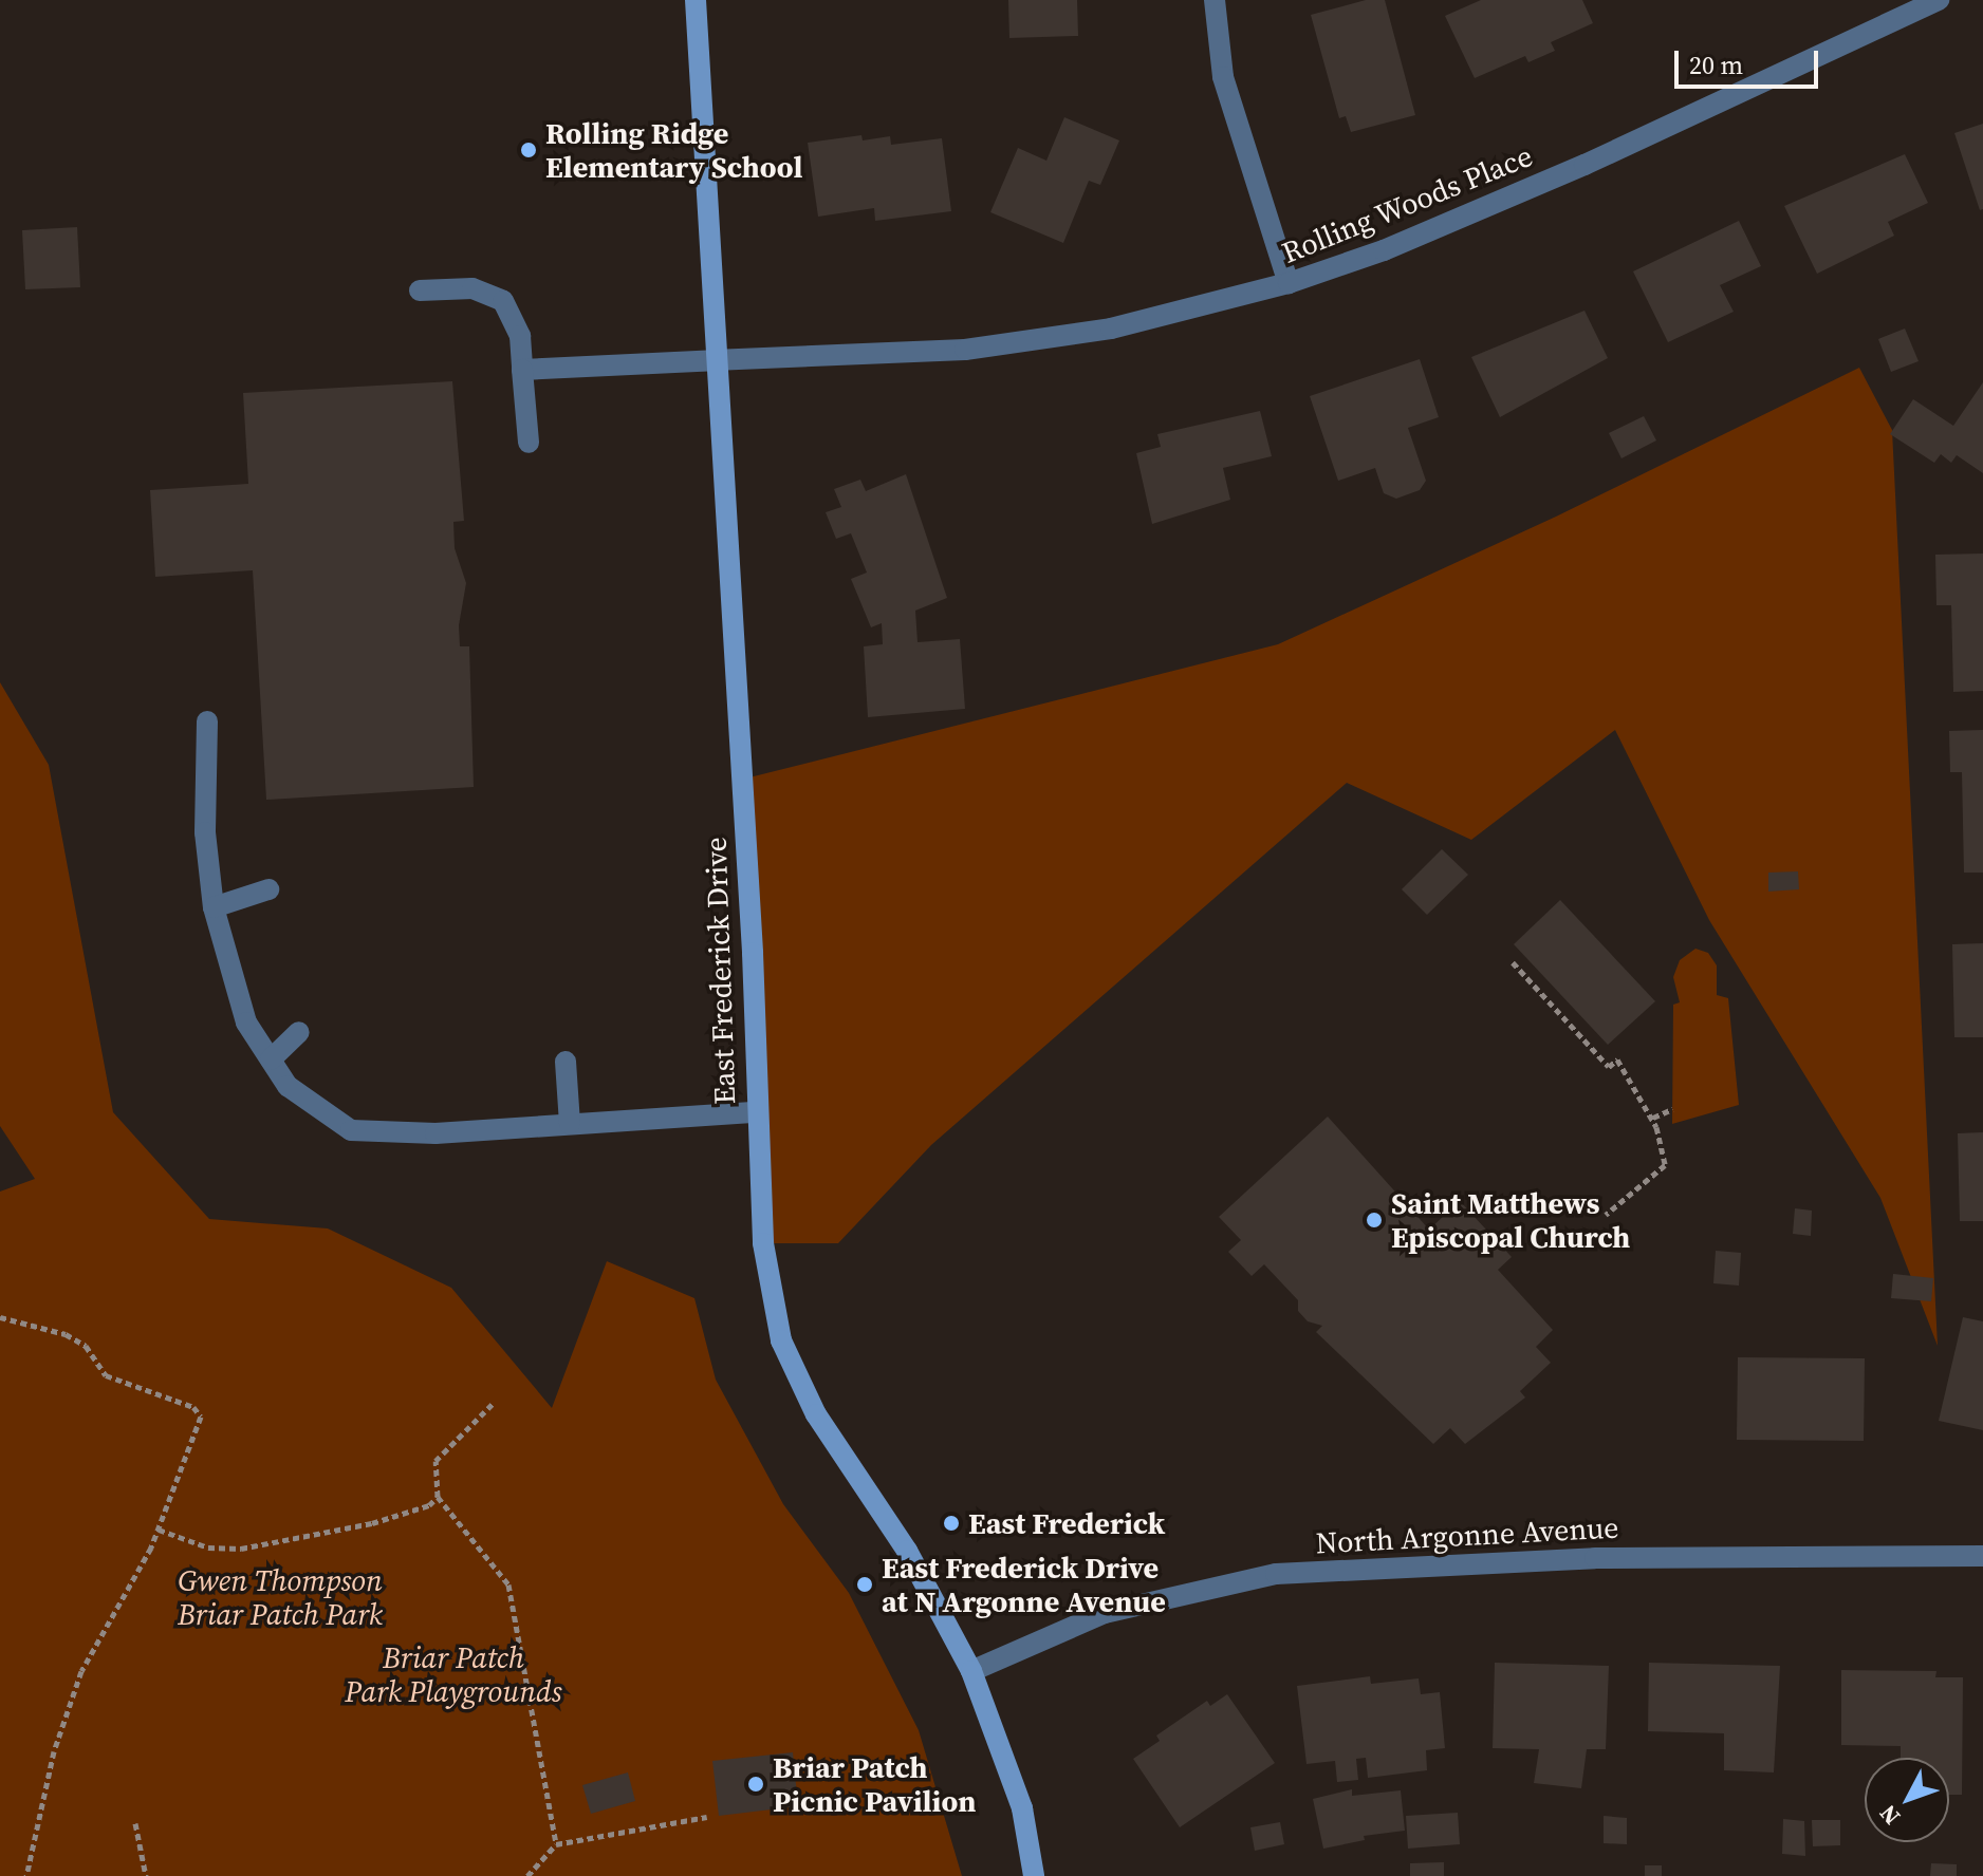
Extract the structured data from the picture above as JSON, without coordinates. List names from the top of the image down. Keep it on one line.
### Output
{"streets":{"street":["Rolling Woods Place","East Frederick Drive","North Argonne Avenue"]},"crossings":[["Rolling Woods Place","East Frederick Drive"],["East Frederick Drive","North Argonne Avenue"]],"parks":["Gwen Thompson Briar Patch Park","Briar Patch Park Playgrounds"],"places":["Rolling Ridge Elementary School","Saint Matthews Episcopal Church","East Frederick","East Frederick Drive at N Argonne Avenue","Briar Patch Picnic Pavilion"],"scale_bar":"20 m","north":"bottom left"}
